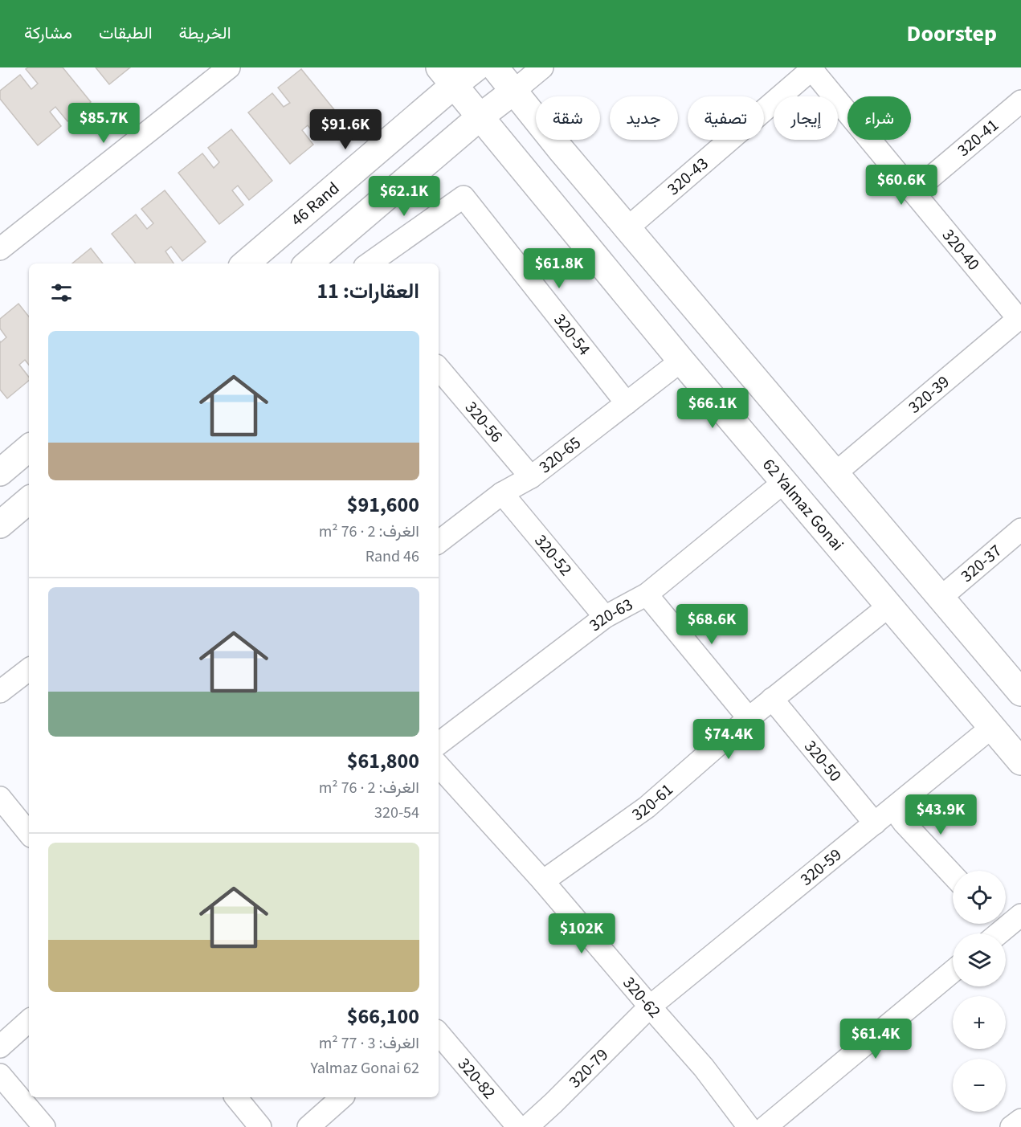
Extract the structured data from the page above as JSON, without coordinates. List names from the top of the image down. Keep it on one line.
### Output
{"streets":{"main road":["46 Rand","62 Yalmaz Gonai"],"street":["320-41","320-43","320-40","320-54","320-39","320-56","320-65","320-52","320-37","320-63","320-50","320-61","320-59","320-62","320-79","320-82"]},"crossings":[["320-41","320-40"],["320-43","320-40"],["46 Rand","62 Yalmaz Gonai"],["320-40","320-39"],["320-54","320-65"],["320-56","320-65"],["320-65","62 Yalmaz Gonai"],["320-65","320-52"],["62 Yalmaz Gonai","320-63"],["62 Yalmaz Gonai","320-61"],["62 Yalmaz Gonai","320-59"],["320-52","320-63"],["320-50","320-61"],["320-50","320-59"],["320-61","320-62"],["320-59","320-62"],["320-59","320-79"],["320-62","320-79"]],"page":{"header":"Doorstep","nav":["الخريطة","الطبقات","مشاركة"],"chip":["شراء","إيجار","تصفية","جديد","شقة"],"price":["$85.7K","$91.6K","$60.6K","$62.1K","$61.8K","$66.1K","$68.6K","$74.4K","$43.9K","$102K","$61.4K"],"heading":"العقارات: 11","list":[{"name":"$91,600","note":"الغرف: 2 · 76 m² · 46 Rand"},{"name":"$61,800","note":"الغرف: 2 · 76 m² · 320-54"},{"name":"$66,100","note":"الغرف: 3 · 77 m² · 62 Yalmaz Gonai"}],"map_buttons":["+","−"]}}
